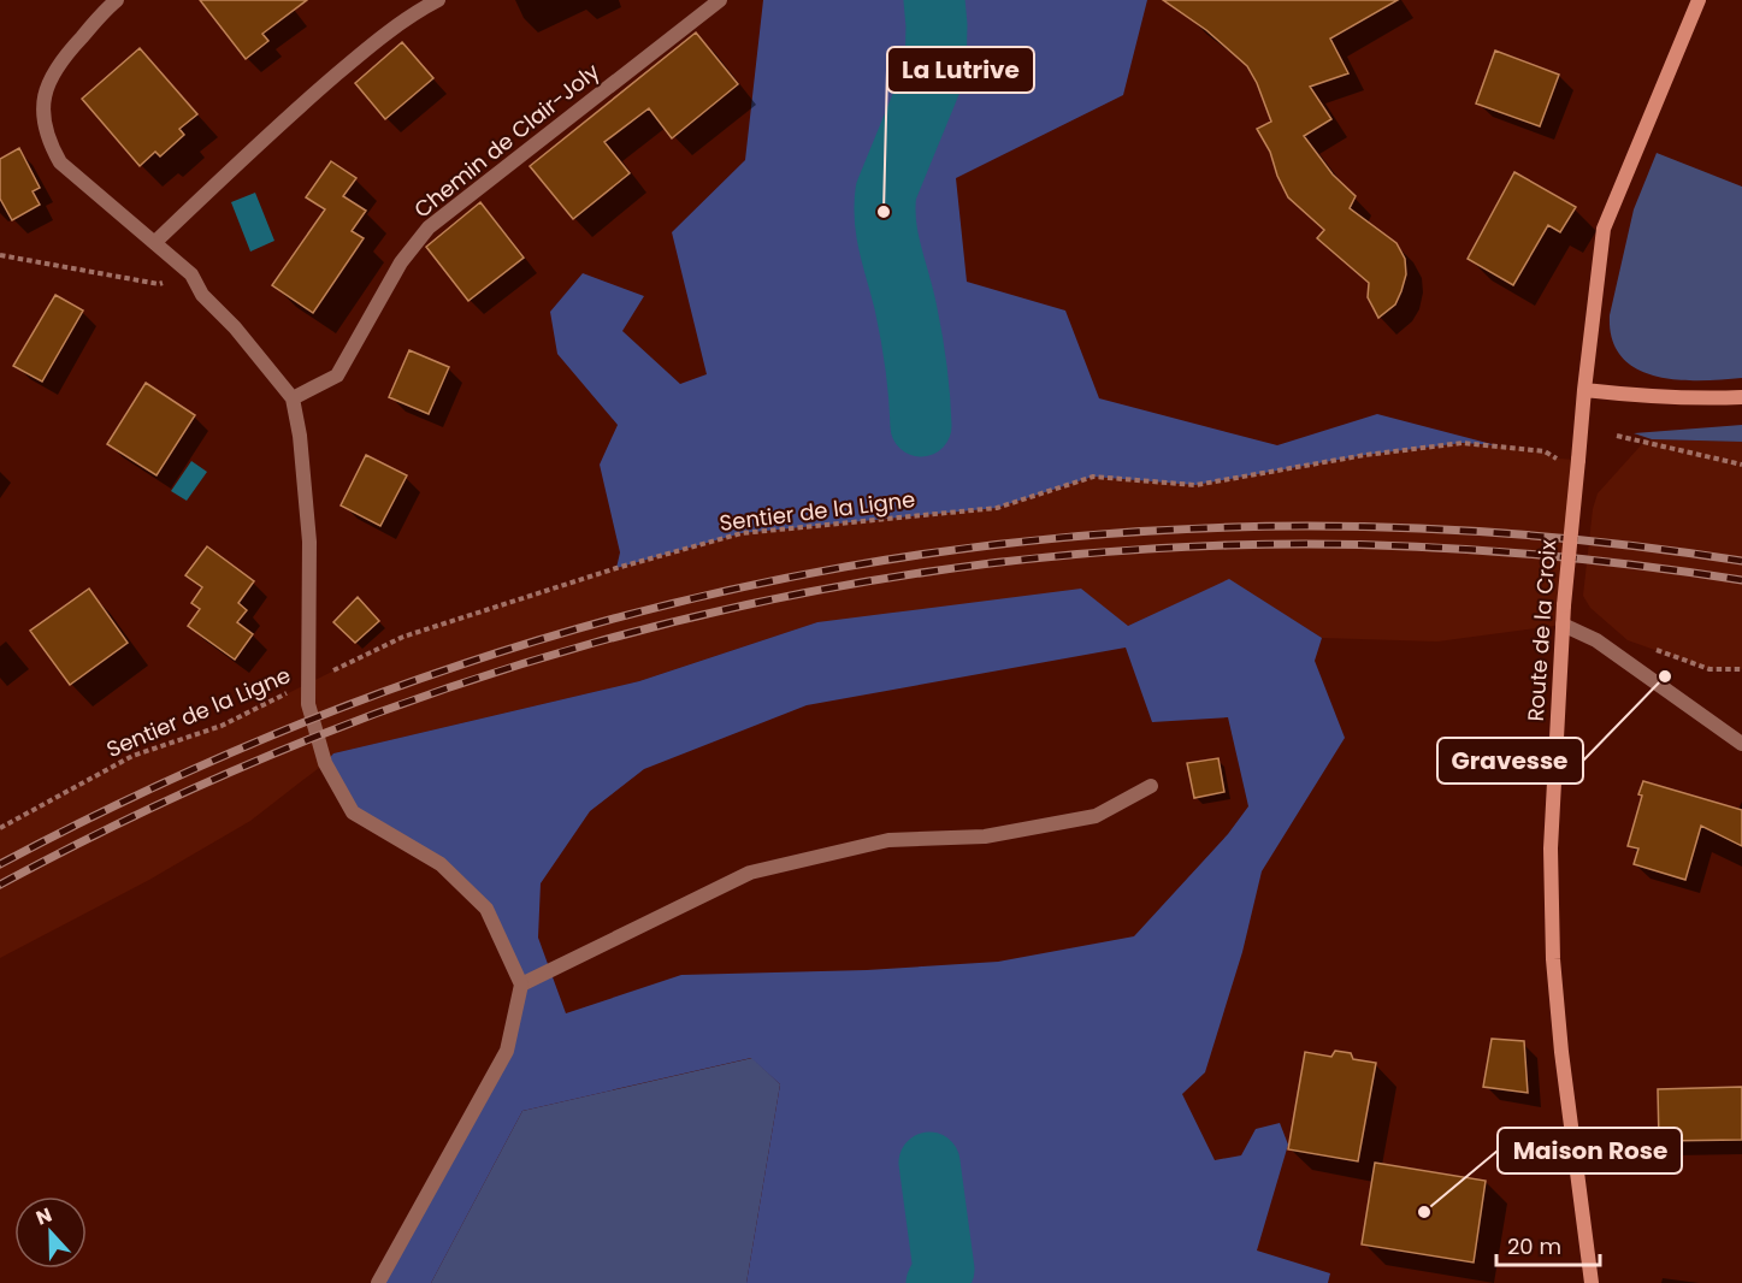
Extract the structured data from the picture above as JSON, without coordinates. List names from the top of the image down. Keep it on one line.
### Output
{"streets":{"street":["Chemin de Clair-Joly","Route de la Croix"],"path":["Sentier de la Ligne"]},"places":["La Lutrive","Gravesse","Maison Rose"],"scale_bar":"20 m","north":"top"}
